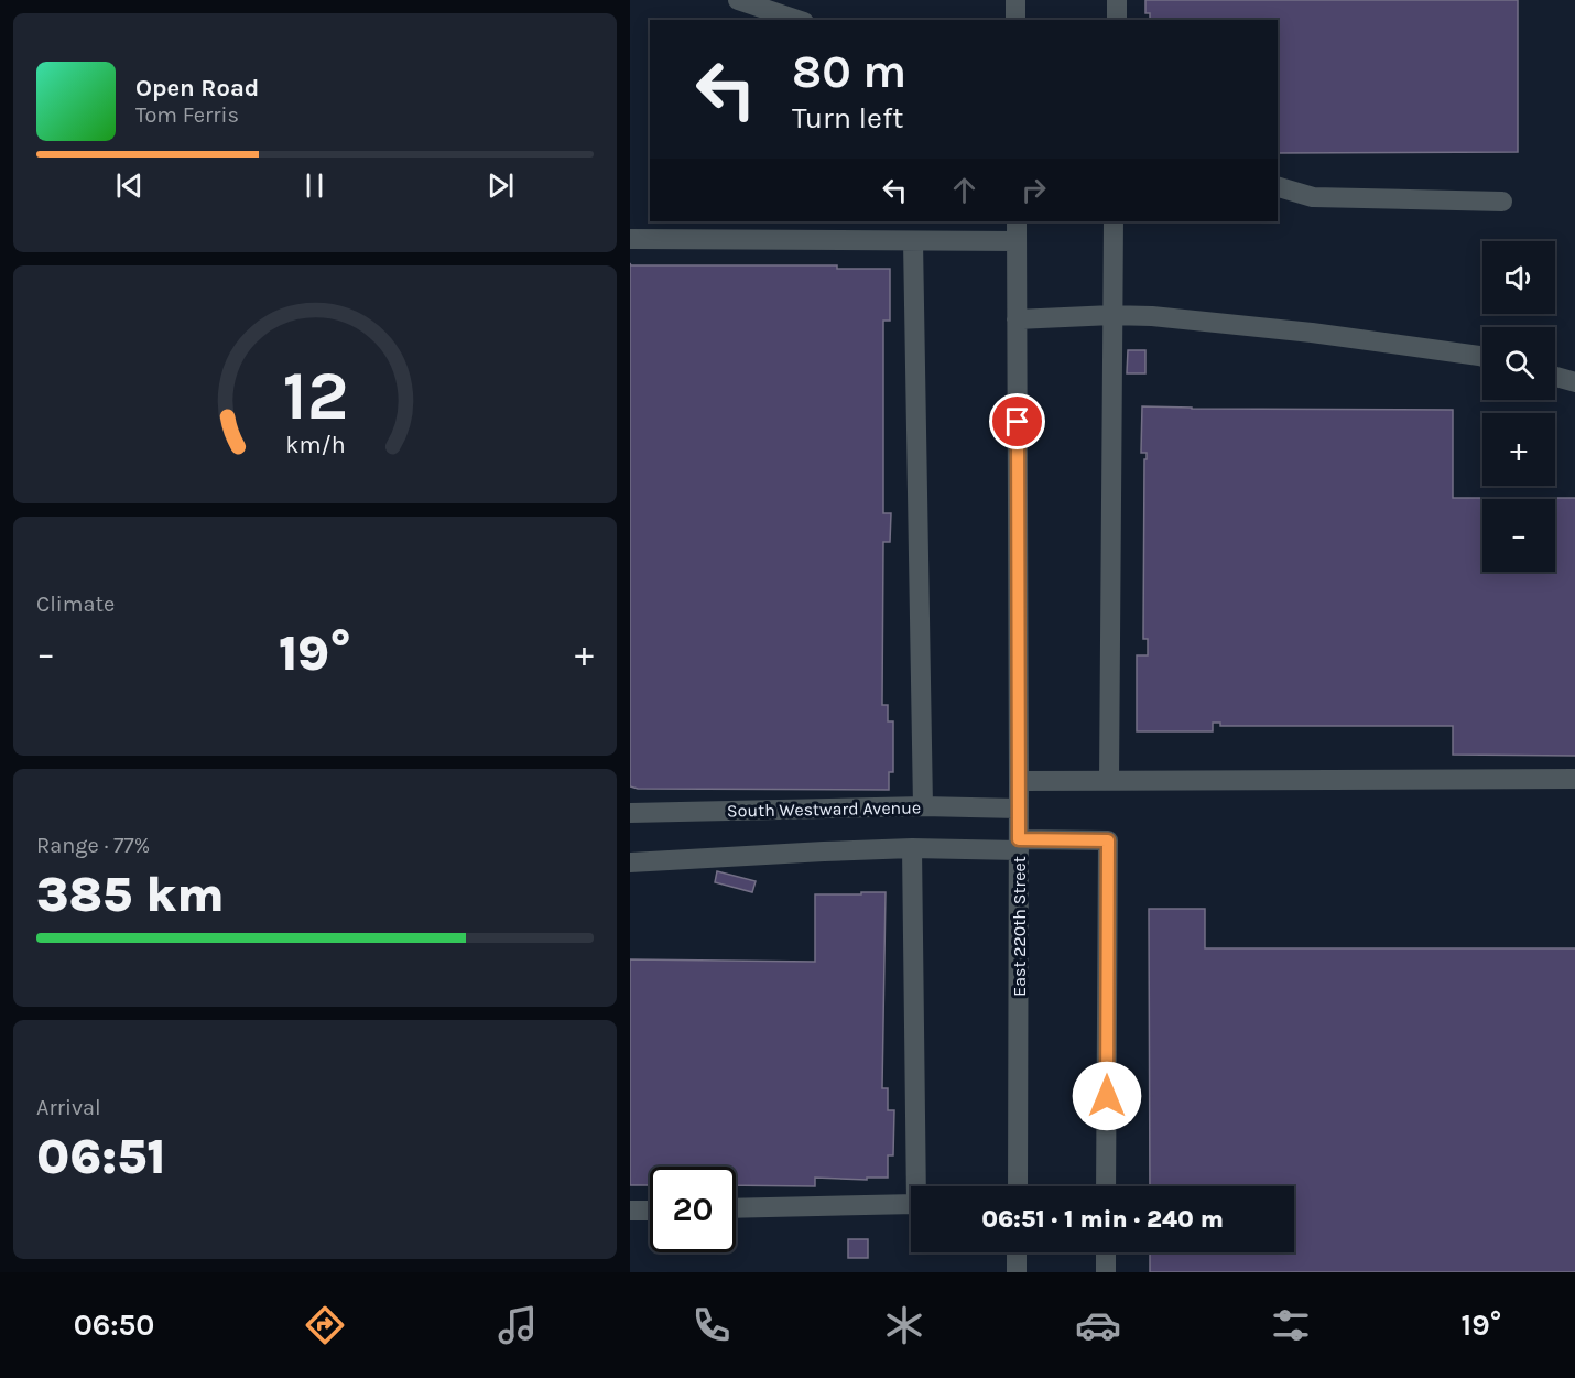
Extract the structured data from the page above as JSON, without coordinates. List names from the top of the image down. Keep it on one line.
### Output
{"streets":{"street":["South Westward Avenue","East 220th Street"]},"crossings":[["South Westward Avenue","East 220th Street"]],"page":{"turn":["80 m","Turn left"],"song":["Open Road","Tom Ferris"],"map_buttons":["+","−"],"tile":["Climate",["Range · 77%","385 km"],["Arrival","06:51"]],"heat":["−","19°","+"],"limit":"20","trip":"06:51 · 1 min · 240 m","tabs":["06:50","19°"],"gauge":["12","km/h"]}}
